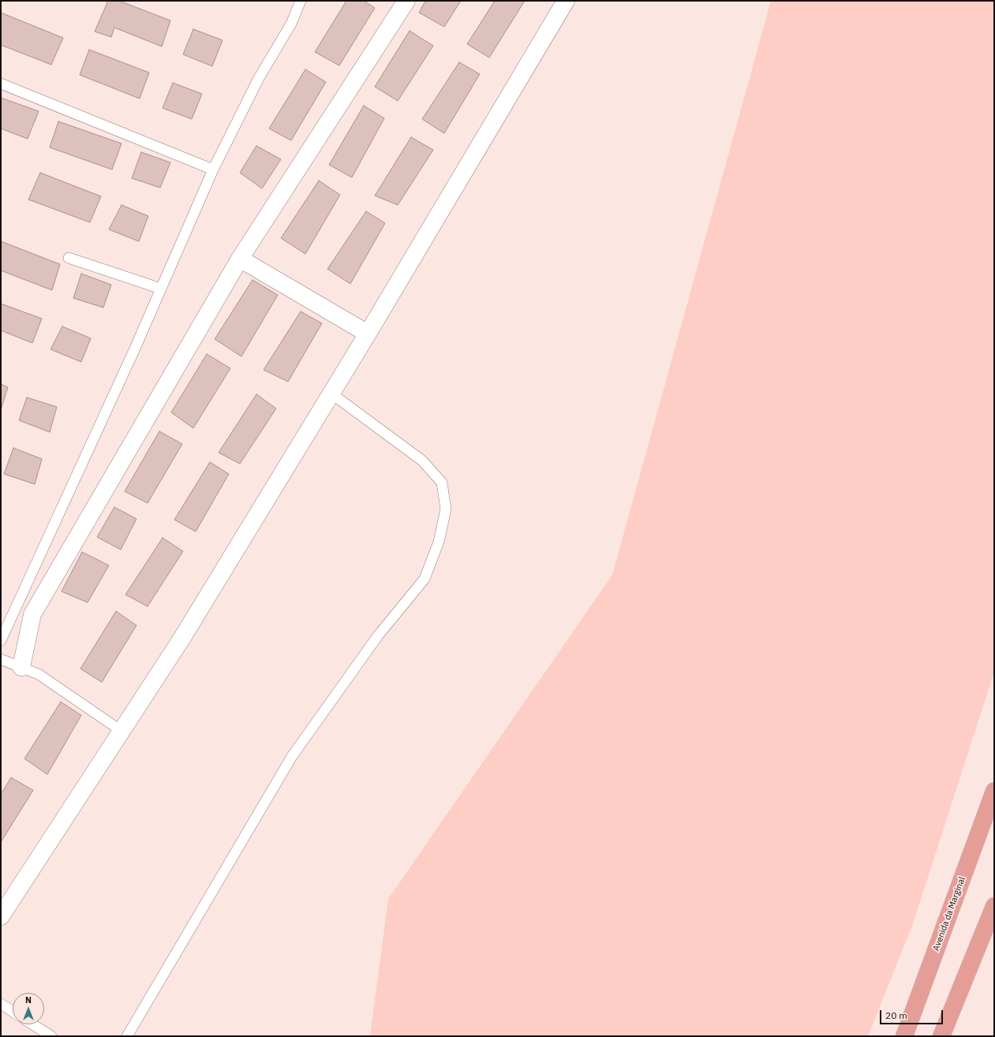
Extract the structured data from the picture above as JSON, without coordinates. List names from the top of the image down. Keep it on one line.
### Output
{"streets":{"main road":["Avenida da Marginal"]},"scale_bar":"20 m","north":"top"}
